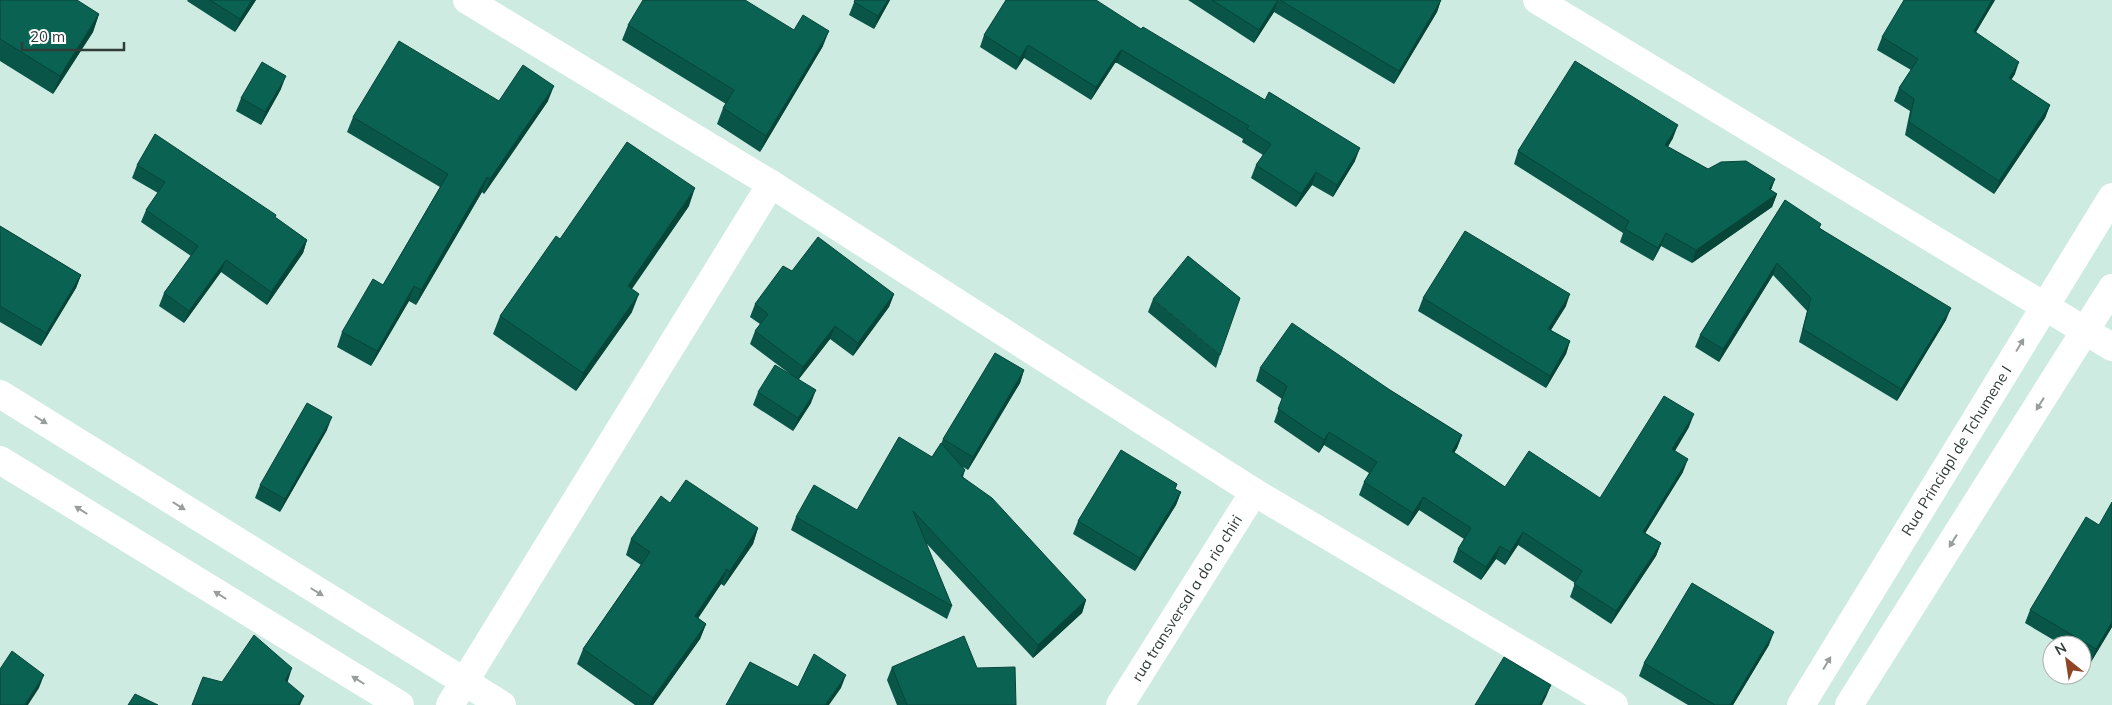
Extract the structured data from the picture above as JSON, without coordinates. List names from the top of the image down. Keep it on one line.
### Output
{"streets":{"street":["Rua Princiapl de Tchumene I","rua transversal a do rio chiri"]},"scale_bar":"20 m","north":"top left"}
